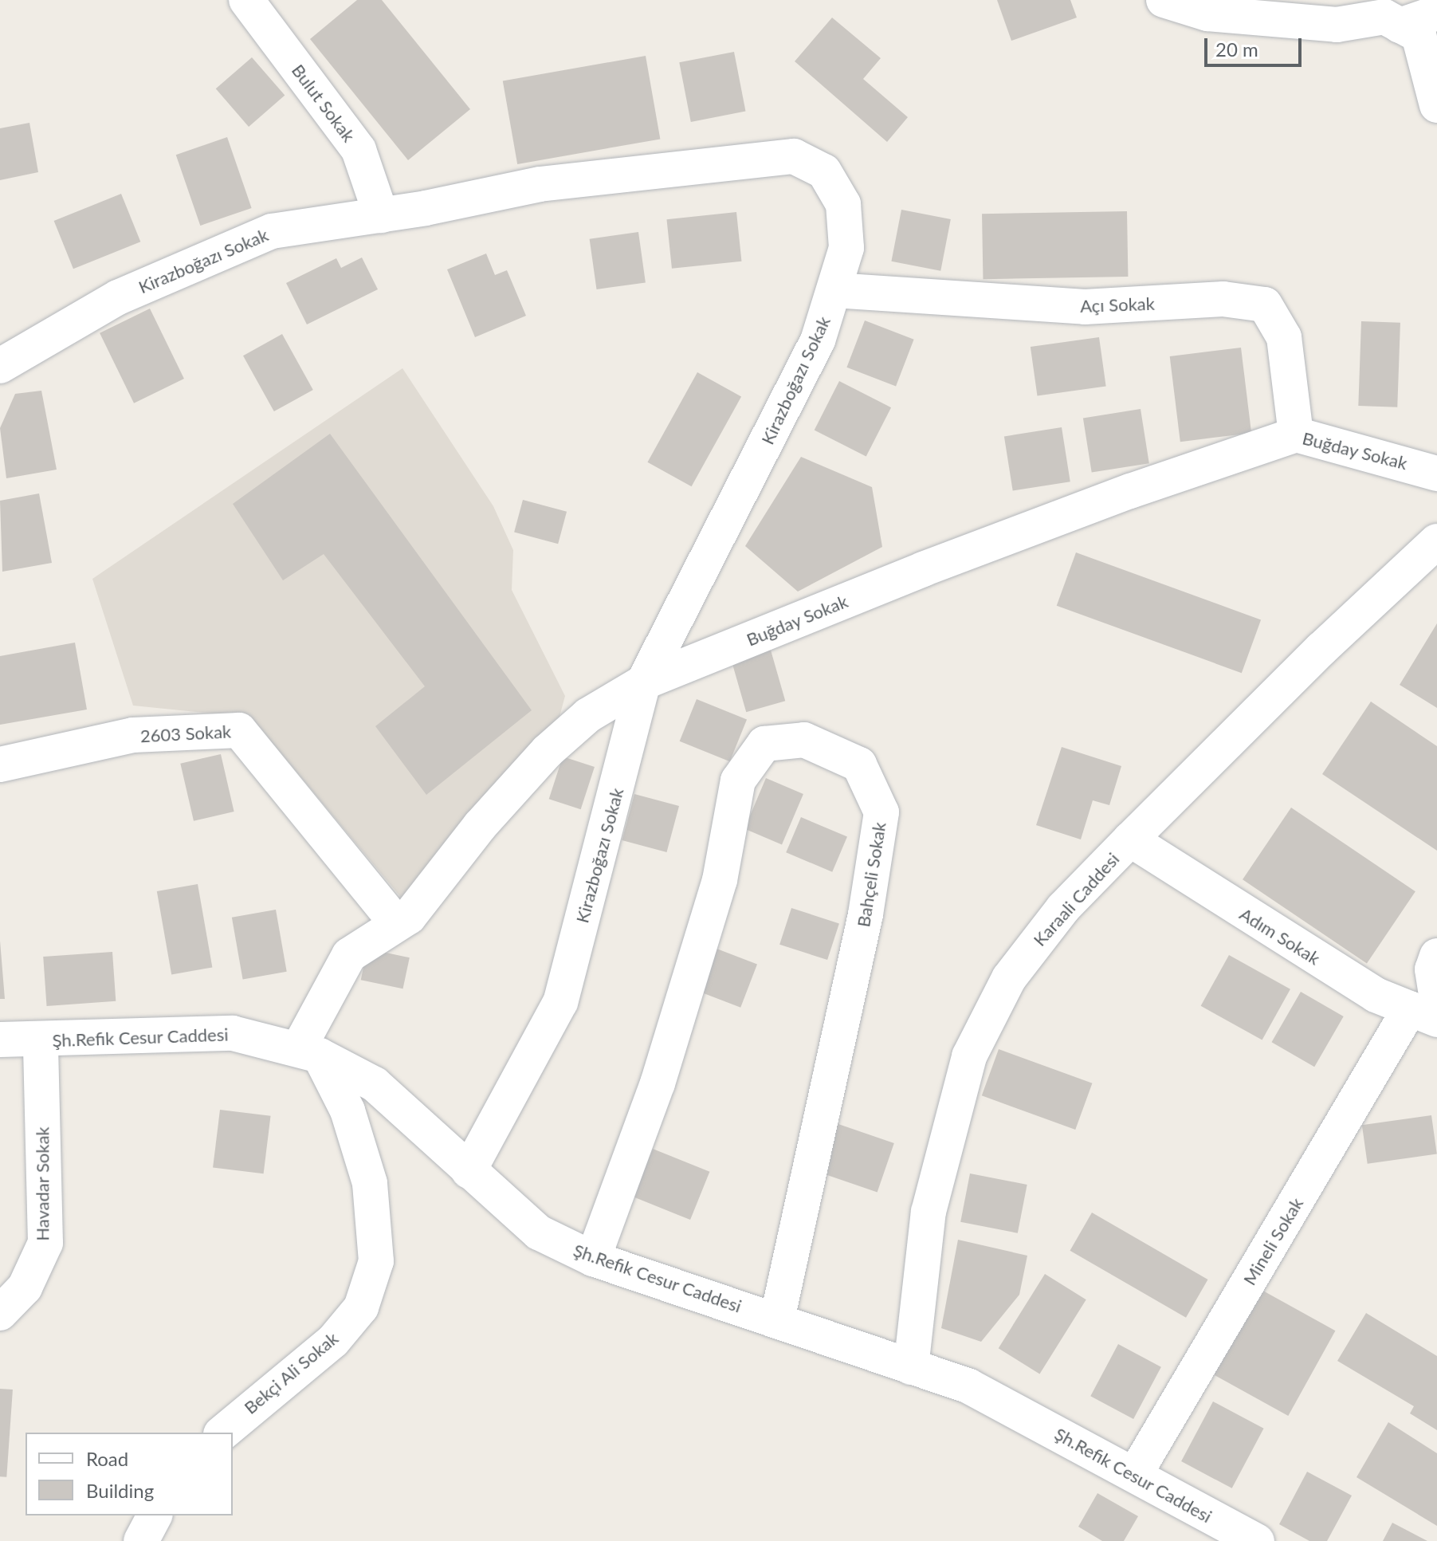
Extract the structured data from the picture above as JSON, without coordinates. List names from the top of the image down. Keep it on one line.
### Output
{"streets":{"street":["Bulut Sokak","Kirazboğazı Sokak","Açı Sokak","Buğday Sokak","2603 Sokak","Bahçeli Sokak","Karaali Caddesi","Adım Sokak","Şh.Refik Cesur Caddesi","Havadar Sokak","Mineli Sokak","Bekçi Ali Sokak"]},"crossings":[["Bulut Sokak","Kirazboğazı Sokak"],["Kirazboğazı Sokak","Açı Sokak"],["Kirazboğazı Sokak","Buğday Sokak"],["Kirazboğazı Sokak","Şh.Refik Cesur Caddesi"],["Açı Sokak","Buğday Sokak"],["Buğday Sokak","2603 Sokak"],["Buğday Sokak","Şh.Refik Cesur Caddesi"],["Buğday Sokak","Bekçi Ali Sokak"],["Bahçeli Sokak","Şh.Refik Cesur Caddesi"],["Karaali Caddesi","Adım Sokak"],["Karaali Caddesi","Şh.Refik Cesur Caddesi"],["Adım Sokak","Mineli Sokak"],["Şh.Refik Cesur Caddesi","Havadar Sokak"],["Şh.Refik Cesur Caddesi","Mineli Sokak"],["Şh.Refik Cesur Caddesi","Bekçi Ali Sokak"]],"legend":["Road","Building"],"scale_bar":"20 m"}
